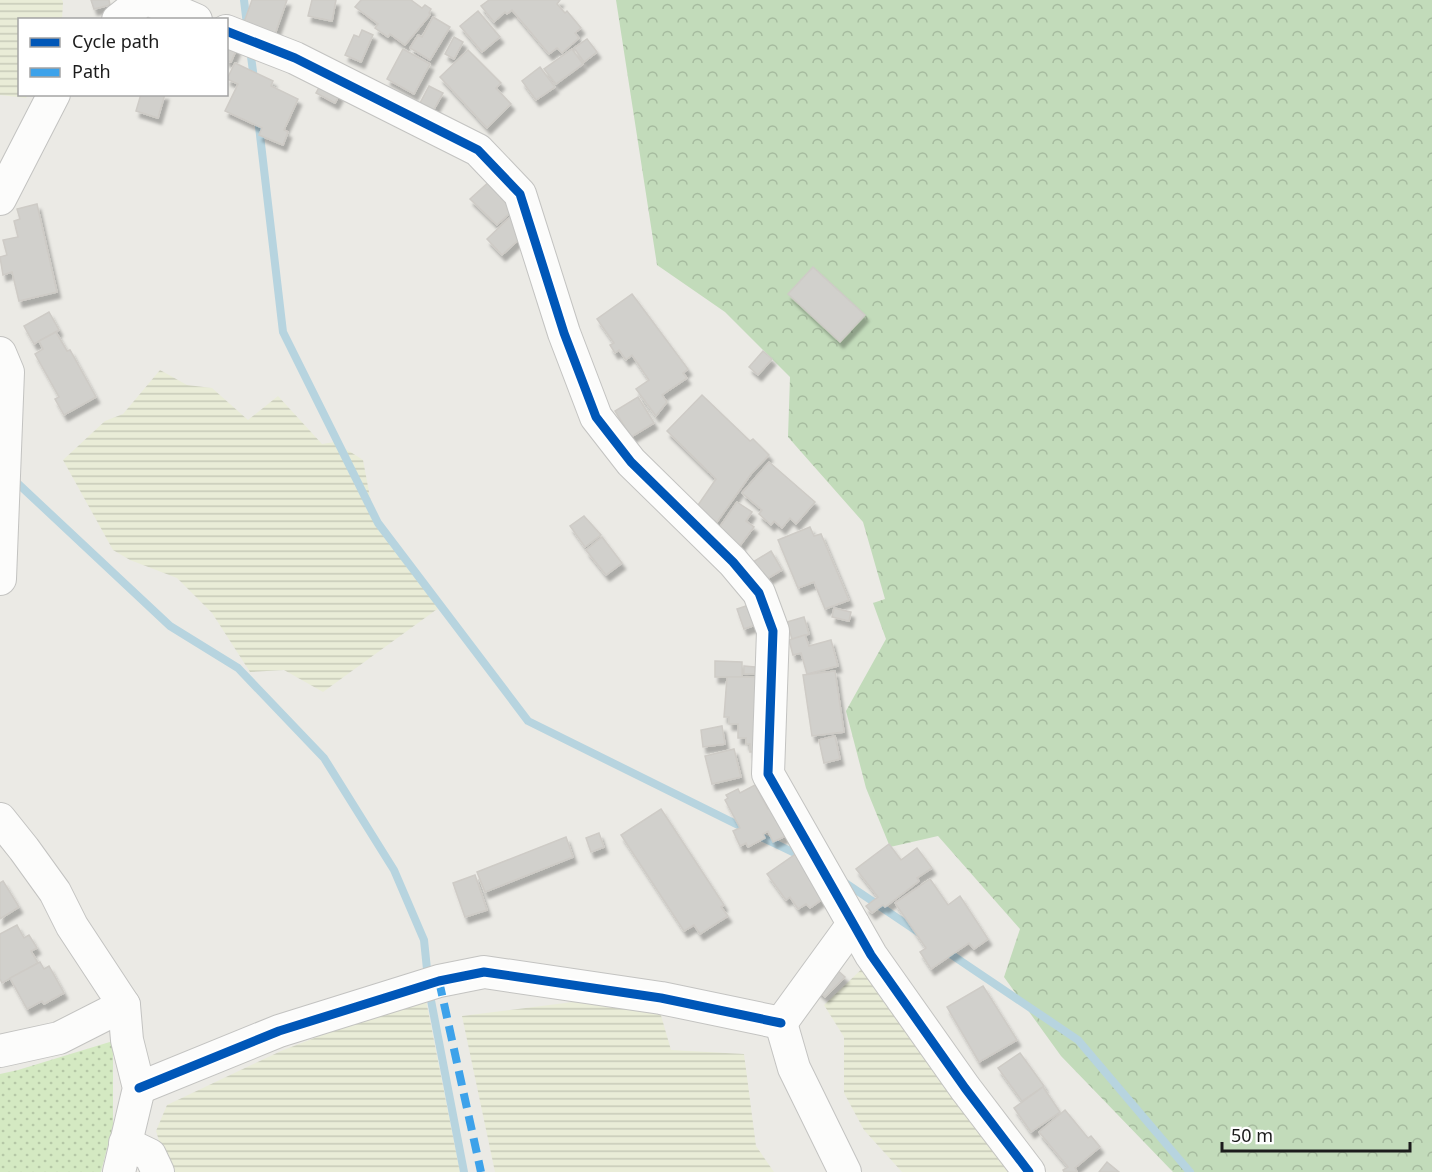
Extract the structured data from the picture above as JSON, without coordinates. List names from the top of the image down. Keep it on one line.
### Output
{"legend":["Cycle path","Path"],"scale_bar":"50 m"}
